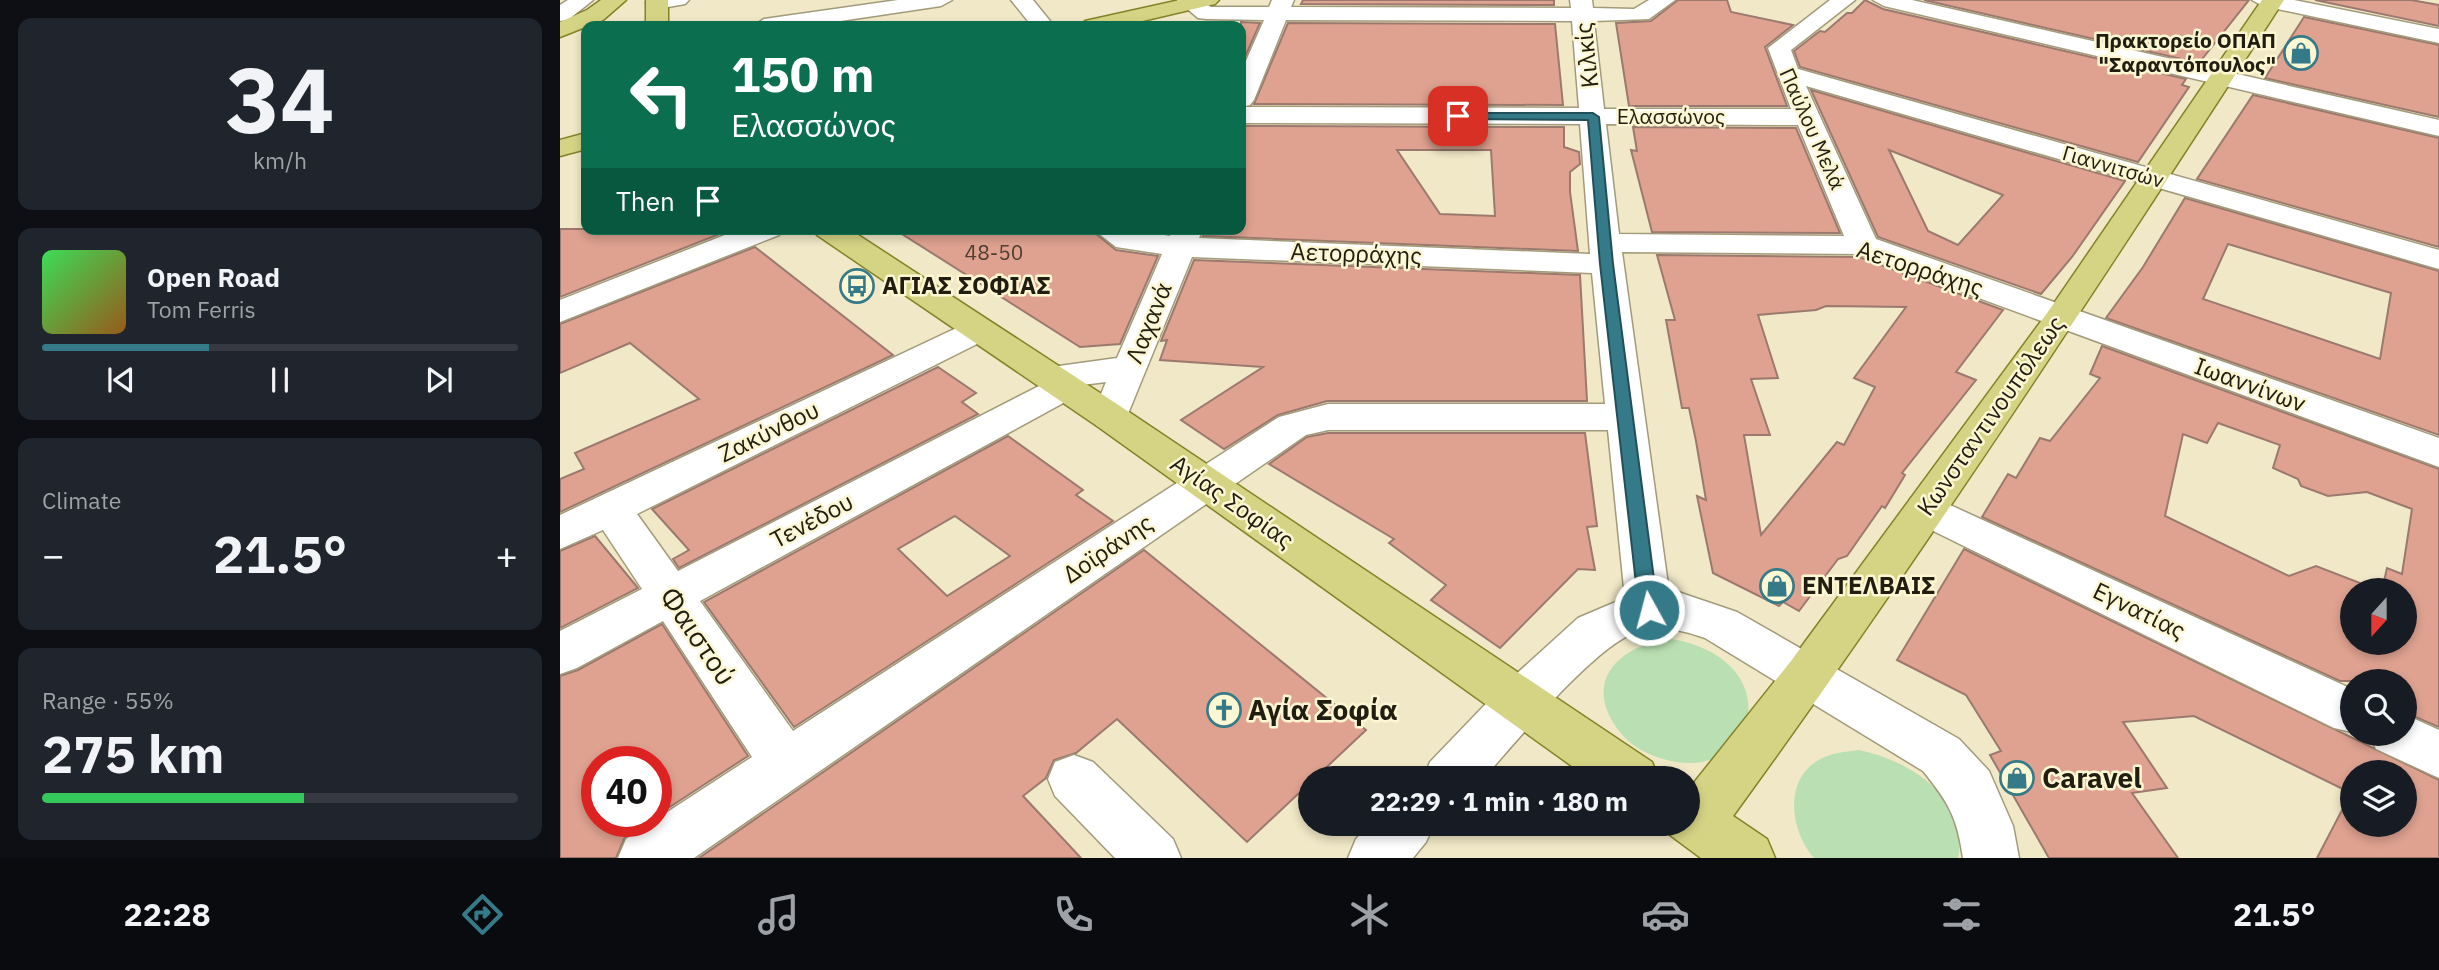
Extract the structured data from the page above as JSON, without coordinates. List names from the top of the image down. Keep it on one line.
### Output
{"streets":{"main road":["Κωνσταντινουπόλεως","Αγίας Σοφίας"],"street":["Κιλκίς","Ελασσώνος","Παύλου Μελά","Γιαννιτσών","Αετορράχης","Λαχανά","Ιωαννίνων","Ζακύνθου","Τενέδου","Δοϊράνης","Εγνατίας","Φαιστού"]},"crossings":[["Κιλκίς","Ελασσώνος"],["Κιλκίς","Αετορράχης"],["Κιλκίς","Δοϊράνης"],["Ελασσώνος","Παύλου Μελά"],["Παύλου Μελά","Γιαννιτσών"],["Παύλου Μελά","Αετορράχης"],["Γιαννιτσών","Κωνσταντινουπόλεως"],["Αετορράχης","Λαχανά"],["Αετορράχης","Ιωαννίνων"],["Αετορράχης","Κωνσταντινουπόλεως"],["Λαχανά","Αγίας Σοφίας"],["Ιωαννίνων","Κωνσταντινουπόλεως"],["Κωνσταντινουπόλεως","Εγνατίας"],["Ζακύνθου","Αγίας Σοφίας"],["Ζακύνθου","Φαιστού"],["Αγίας Σοφίας","Τενέδου"],["Αγίας Σοφίας","Δοϊράνης"],["Τενέδου","Φαιστού"],["Δοϊράνης","Φαιστού"]],"places":{"shop":["Πρακτορείο ΟΠΑΠ \"Σαραντόπουλος\"","ΕΝΤΕΛΒΑΙΣ","Caravel"],"bus stop":["ΑΓΙΑΣ ΣΟΦΙΑΣ"],"church":["Αγία Σοφία"]},"house_numbers":["48-50"],"north":"bottom","page":{"tile":[["34","km/h"],"Climate",["Range · 55%","275 km"]],"turn":["150 m","Ελασσώνος"],"then":"Then","song":["Open Road","Tom Ferris"],"heat":["−","21.5°","+"],"limit":"40","trip":"22:29 · 1 min · 180 m","tabs":["22:28","21.5°"]}}
